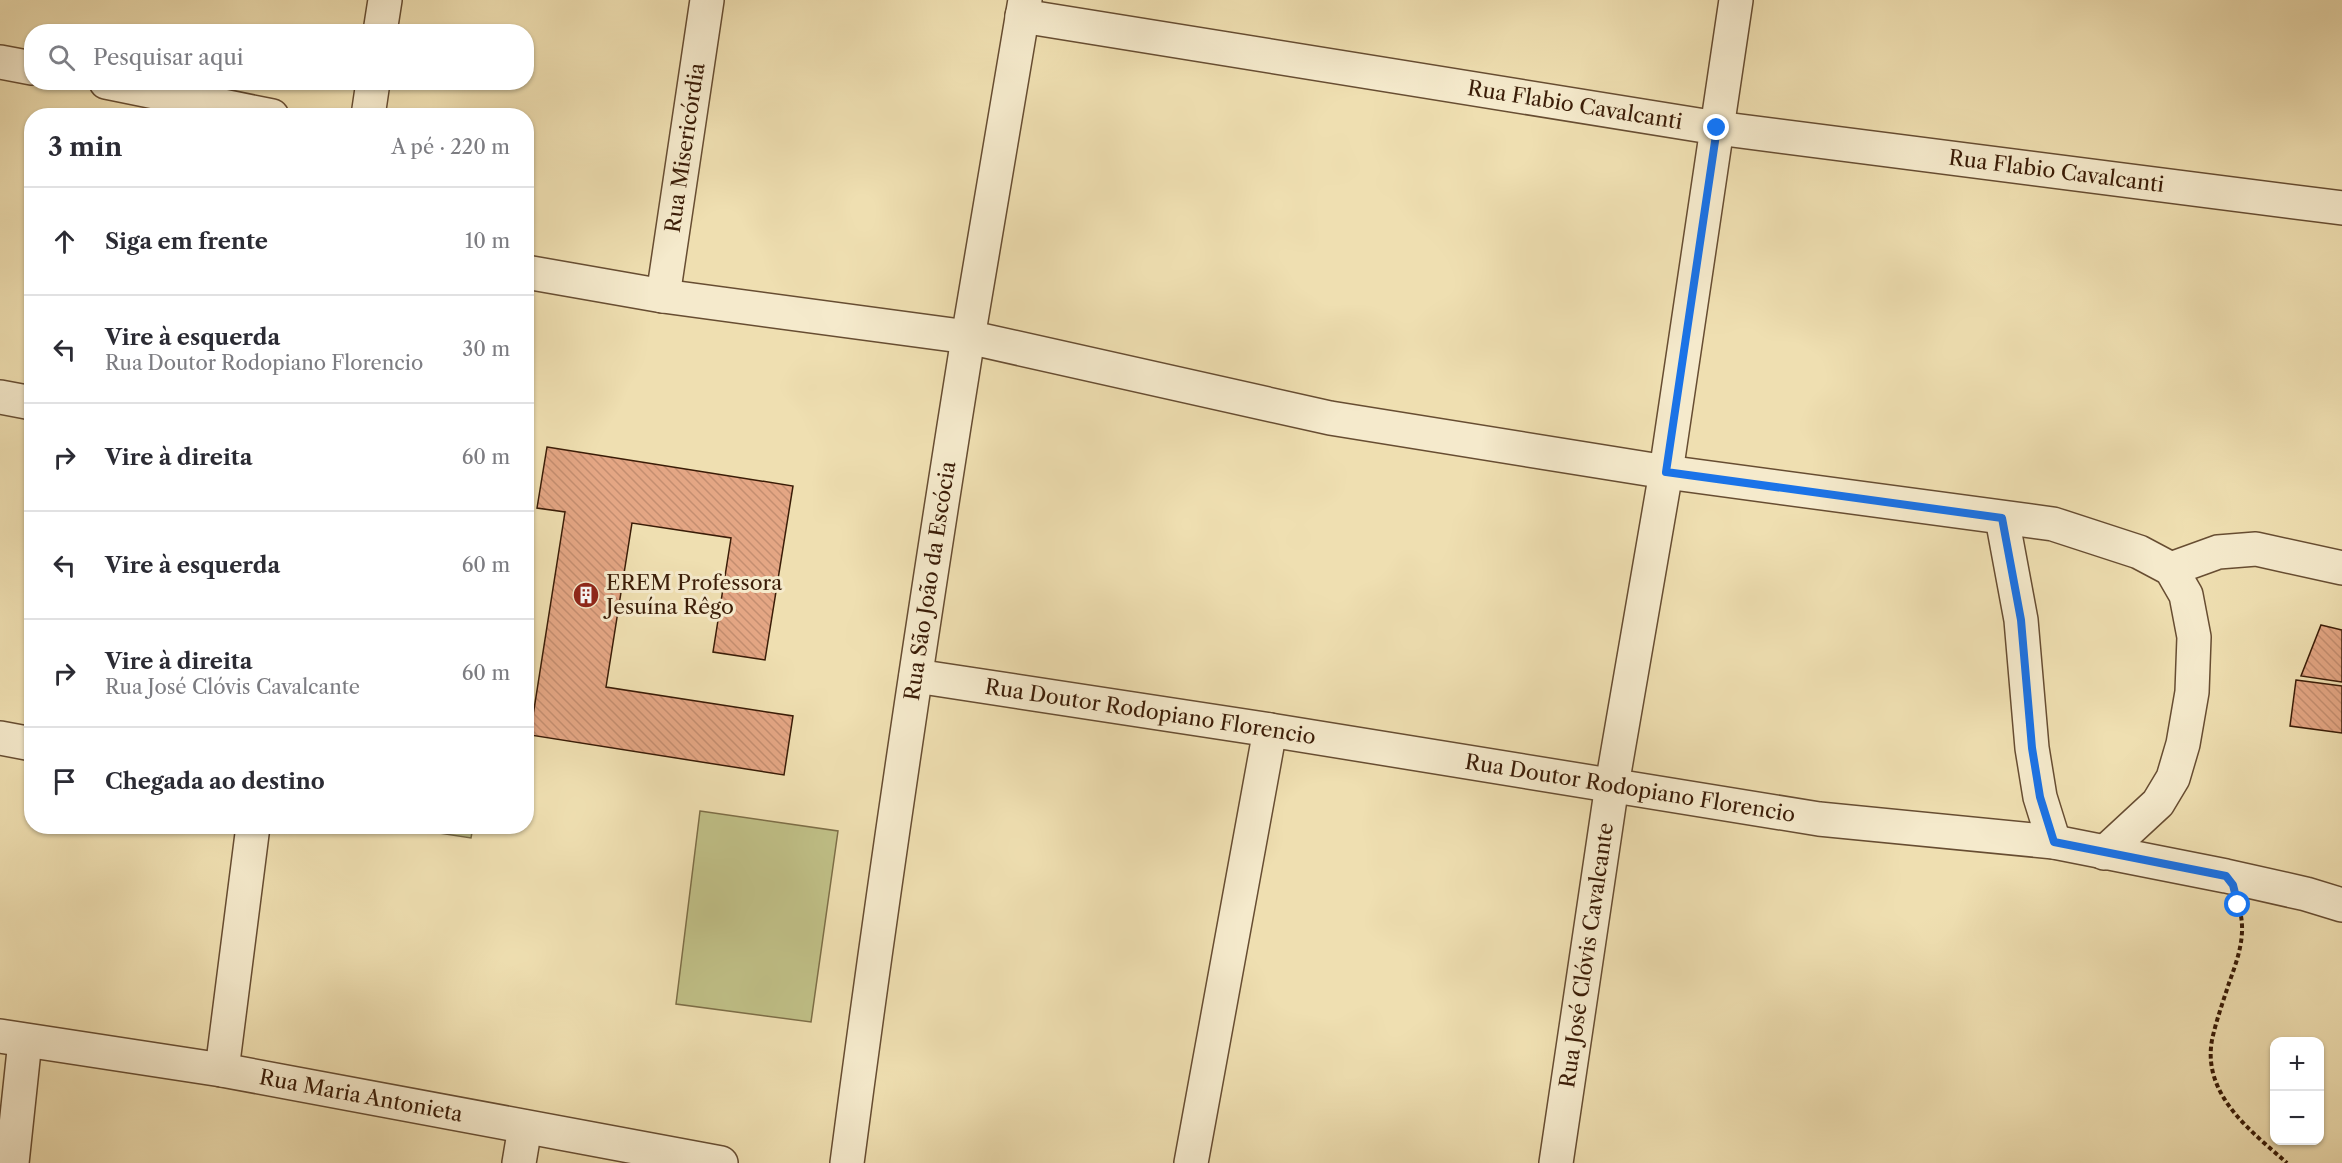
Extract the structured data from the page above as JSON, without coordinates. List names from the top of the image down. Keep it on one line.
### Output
{"streets":{"street":["Rua Flabio Cavalcanti","Rua Misericórdia","Rua São João da Escócia","Rua Doutor Rodopiano Florencio","Rua José Clóvis Cavalcante","Rua Maria Antonieta"]},"crossings":[["Rua Flabio Cavalcanti","Rua São João da Escócia"],["Rua Flabio Cavalcanti","Rua José Clóvis Cavalcante"],["Rua São João da Escócia","Rua Doutor Rodopiano Florencio"],["Rua Doutor Rodopiano Florencio","Rua José Clóvis Cavalcante"]],"places":{"building":["EREM Professora Jesuína Rêgo"]},"page":{"search":"Pesquisar aqui","heading":["3 min","A pé · 220 m"],"list":[["Siga em frente","10 m"],["Vire à esquerda","Rua Doutor Rodopiano Florencio","30 m"],["Vire à direita","60 m"],["Vire à esquerda","60 m"],["Vire à direita","Rua José Clóvis Cavalcante","60 m"],"Chegada ao destino"],"map_buttons":["+","−"]}}
